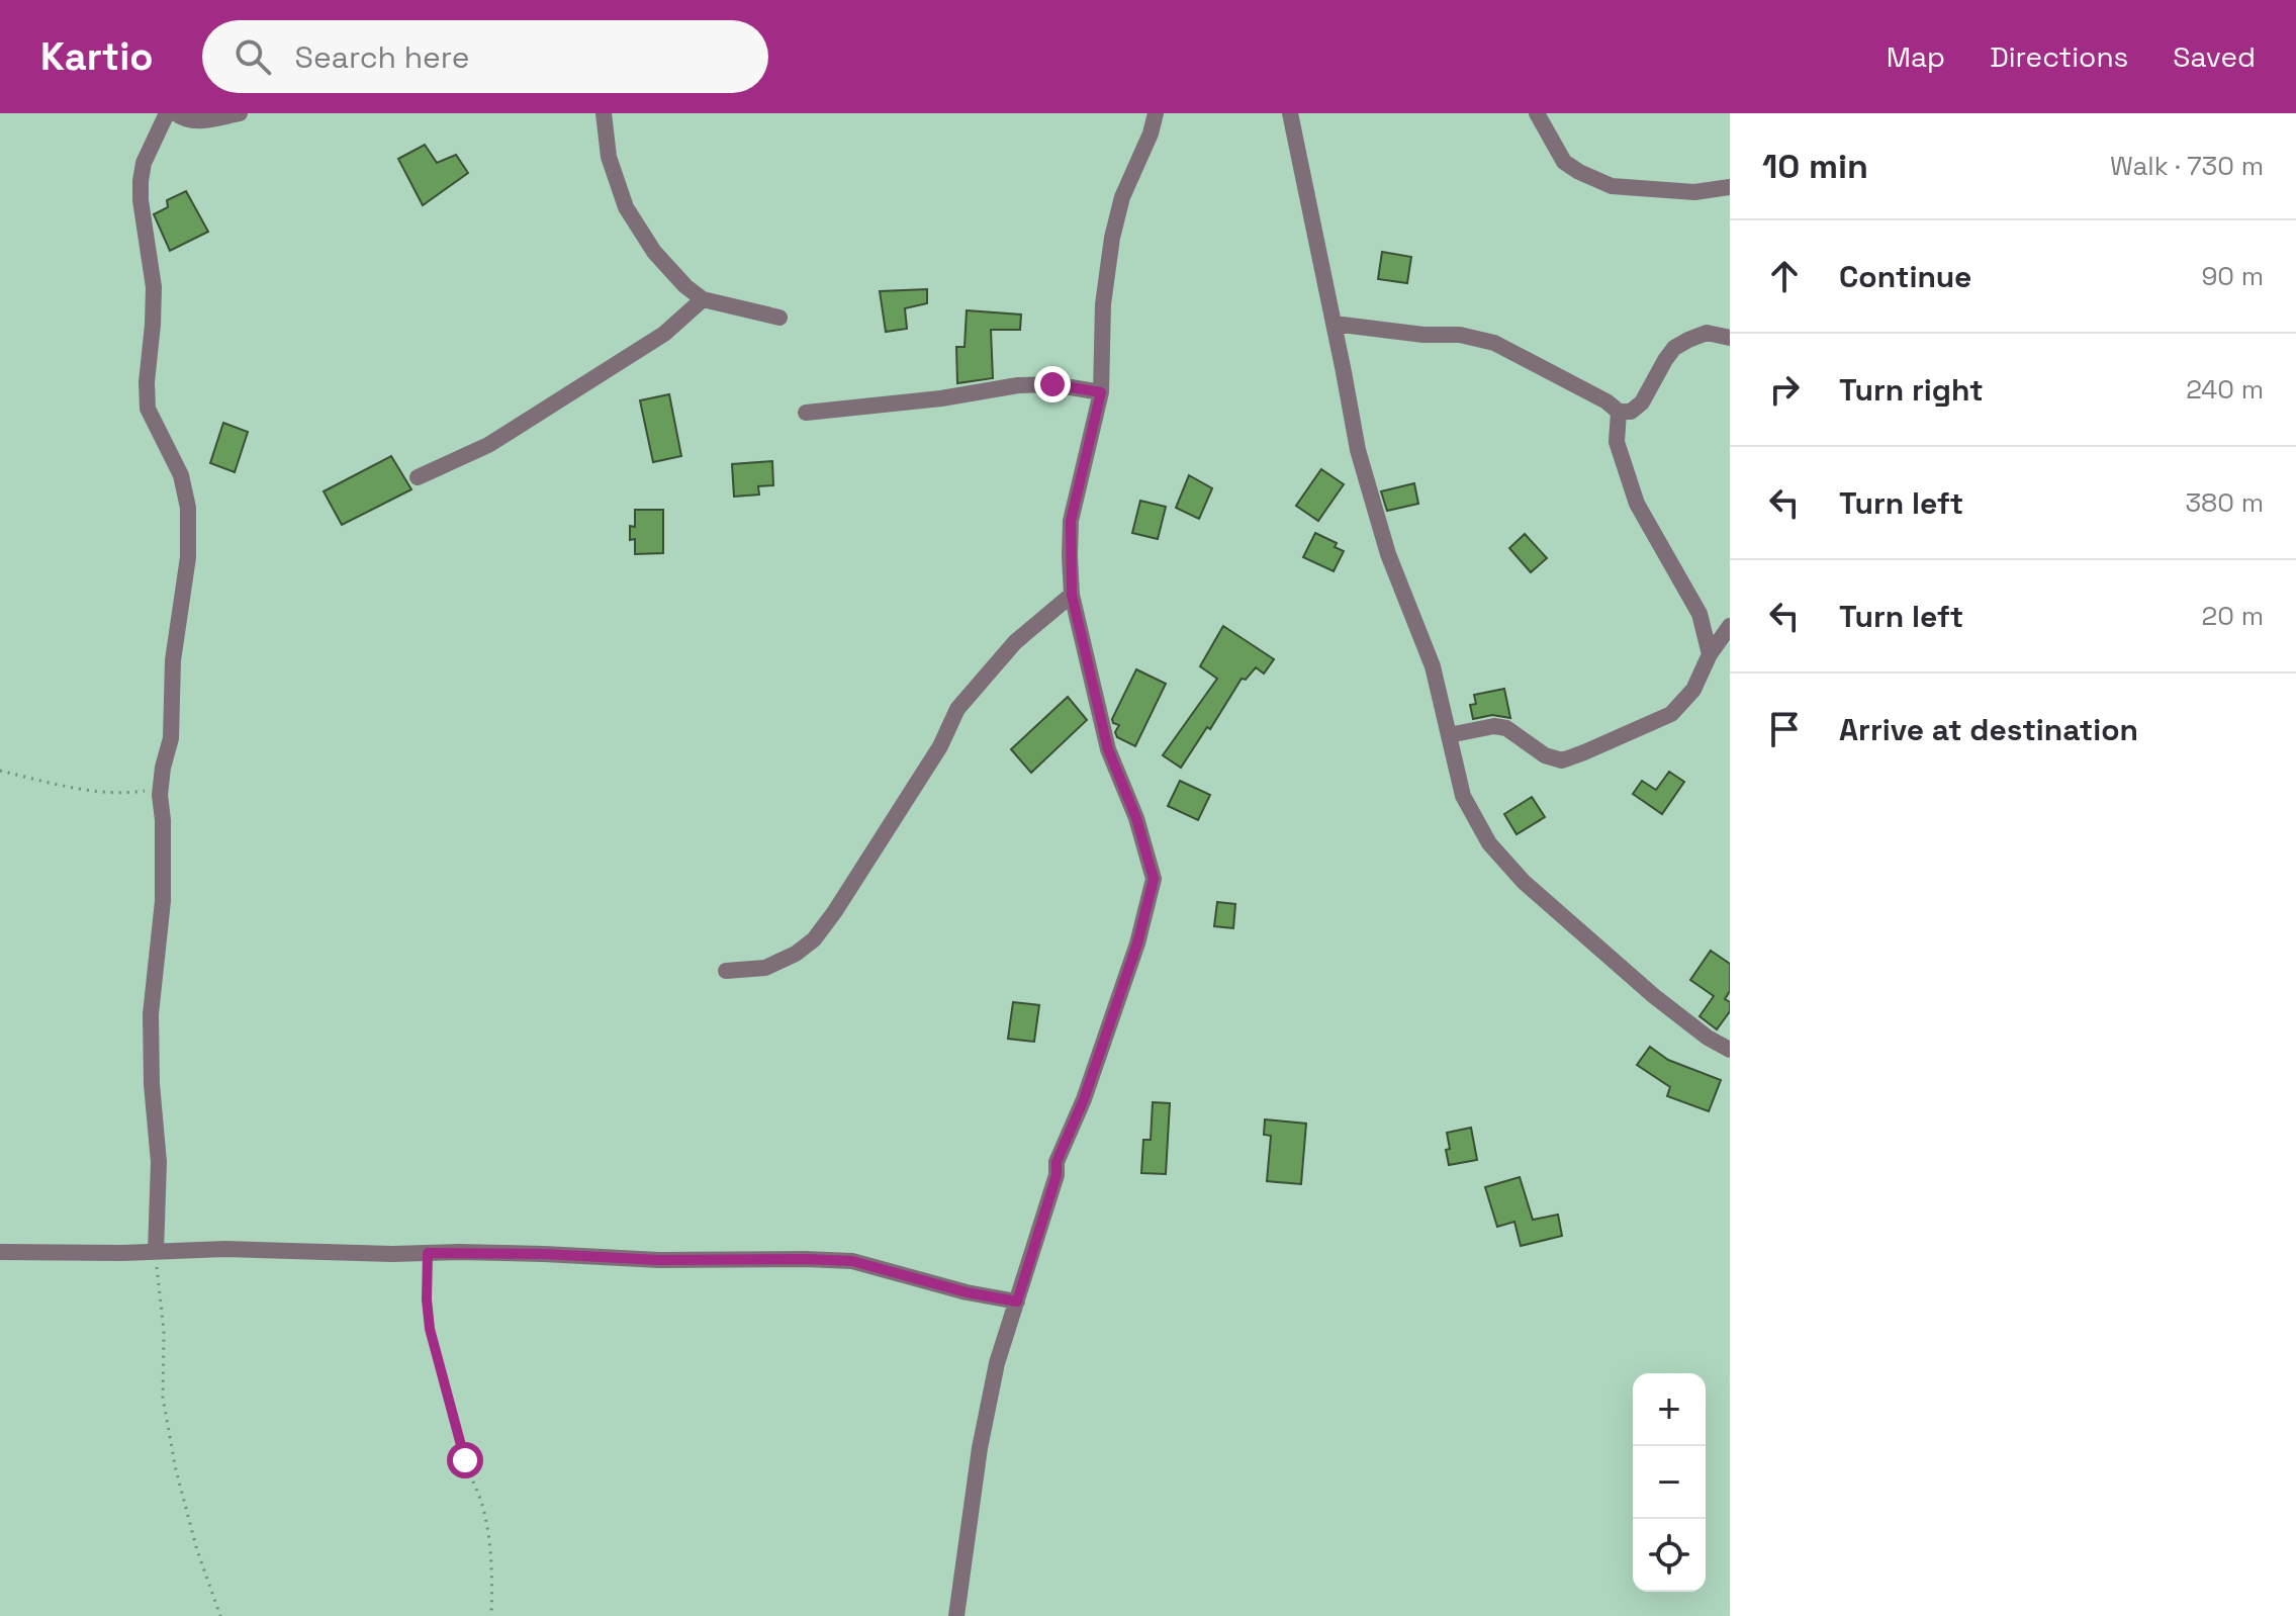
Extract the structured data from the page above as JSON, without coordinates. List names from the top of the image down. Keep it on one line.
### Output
{"page":{"header":"Kartio","search":"Search here","nav":["Map","Directions","Saved"],"heading":["10 min","Walk · 730 m"],"list":[["Continue","90 m"],["Turn right","240 m"],["Turn left","380 m"],["Turn left","20 m"],"Arrive at destination"],"map_buttons":["+","−"]}}
